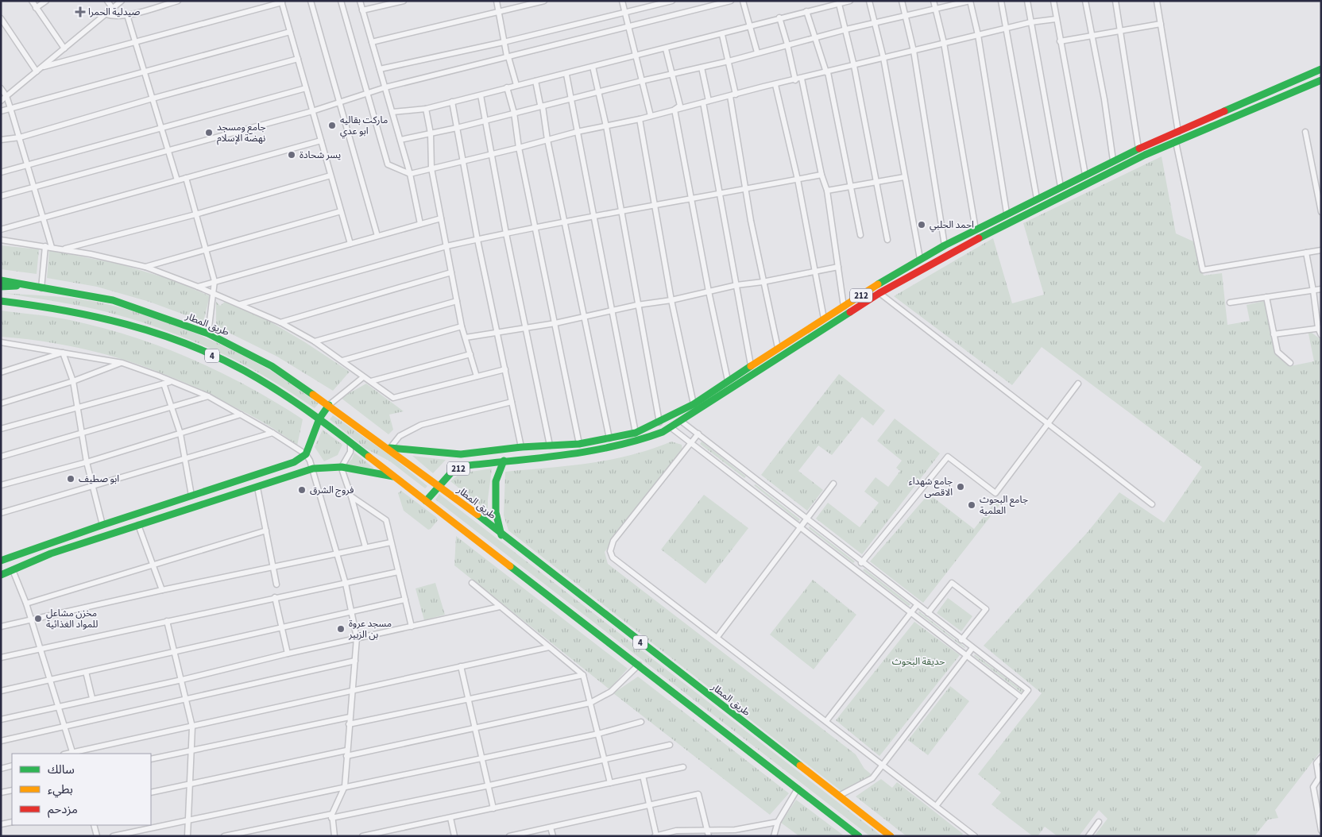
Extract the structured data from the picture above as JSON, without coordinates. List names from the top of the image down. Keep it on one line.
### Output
{"streets":{"main road":["212","طريق المطار","4"]},"crossings":[["212","طريق المطار"],["212","4"],["طريق المطار","4"]],"parks":["حديقة البحوث"],"places":{"health":["صيدلية الحمرا"],"other":["ماركت بقاليه ابو عدي","جامع ومسجد نهضة الإسلام","يسر شحادة","احمد الحلبي","ابو صطيف","جامع شهداء الاقصى","فروج الشرق","جامع البحوث العلمية","مخزن مشاعل للمواد الغذائية","مسجد عروة بن الزبير"]},"legend":["سالك","بطيء","مزدحم"]}
